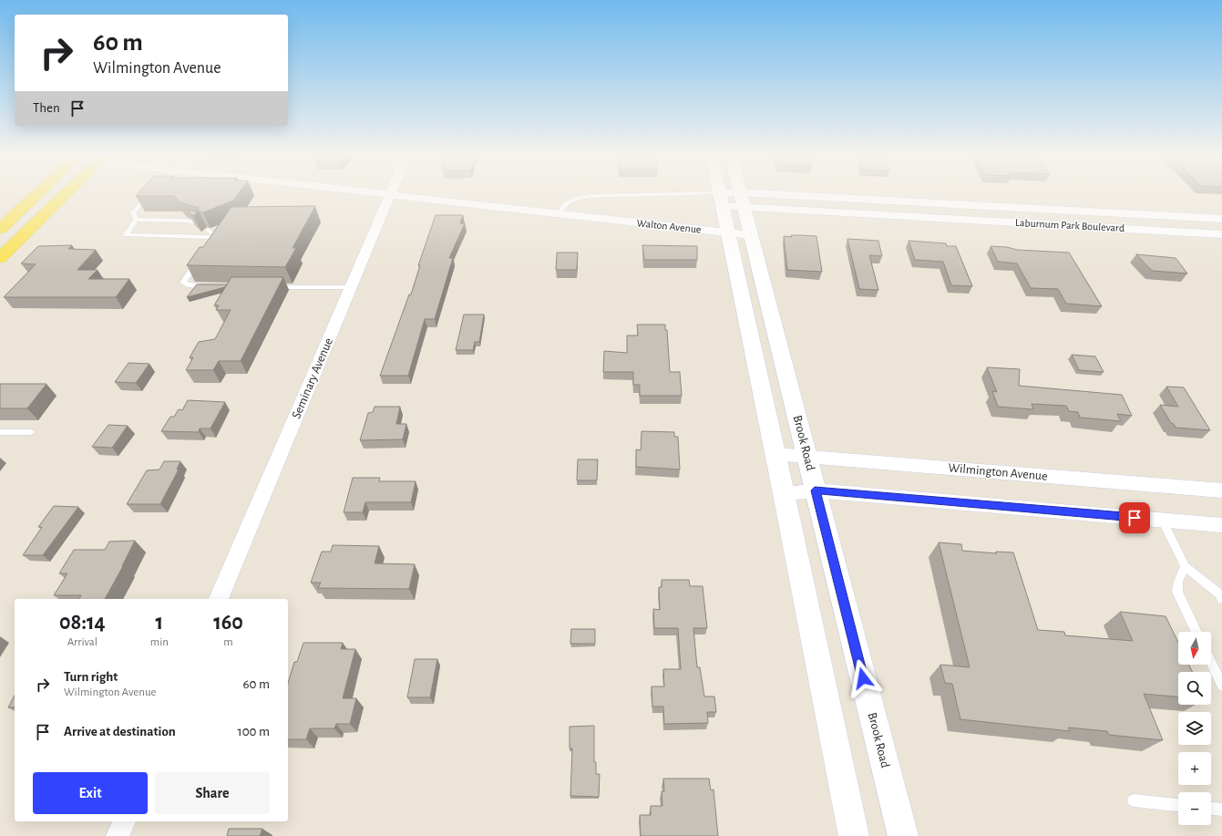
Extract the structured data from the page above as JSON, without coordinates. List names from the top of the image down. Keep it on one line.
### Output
{"streets":{"main road":["Brook Road"],"street":["Laburnum Park Boulevard","Walton Avenue","Seminary Avenue","Wilmington Avenue"]},"crossings":[["Laburnum Park Boulevard","Brook Road"],["Walton Avenue","Seminary Avenue"],["Walton Avenue","Brook Road"],["Brook Road","Wilmington Avenue"]],"north":"bottom","page":{"turn":["60 m","Wilmington Avenue"],"then":"Then","eta":["08:14","Arrival","1","min","160","m"],"map_buttons":["+","−"],"list":[{"name":"Turn right","note":"Wilmington Avenue","value":"60 m"},{"name":"Arrive at destination","value":"100 m"}],"buttons":["Exit","Share"]}}
